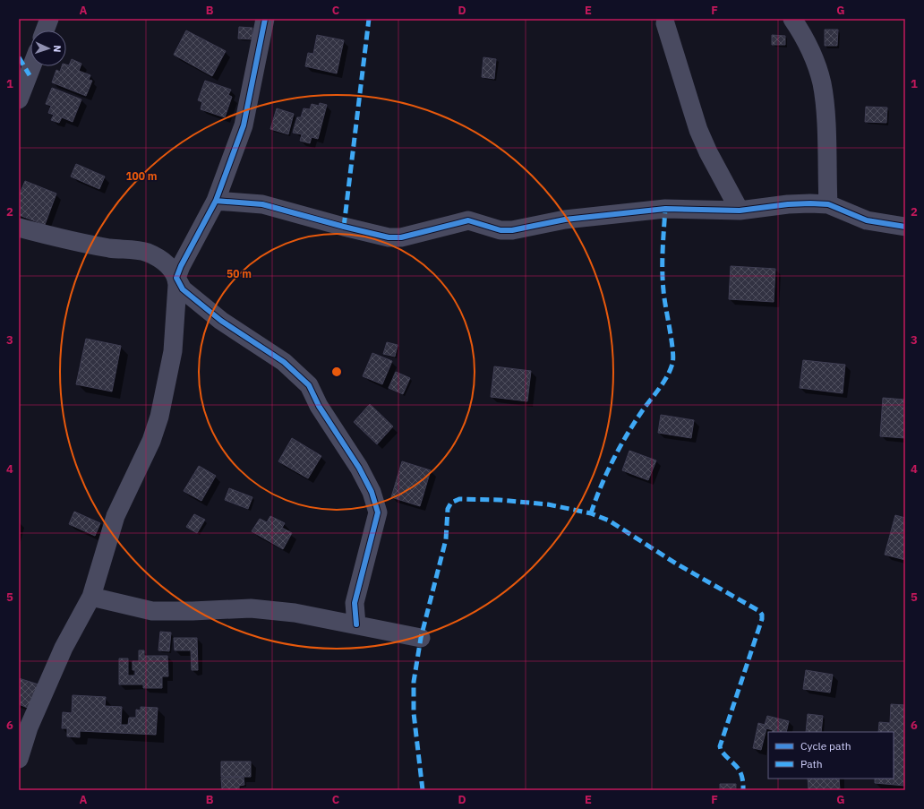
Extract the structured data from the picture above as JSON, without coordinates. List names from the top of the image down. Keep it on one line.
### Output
{"legend":["Cycle path","Path"],"north":"right","grid":{"columns":["A","B","C","D","E","F","G"],"rows":["1","2","3","4","5","6"]},"rings":["100 m","50 m"]}
